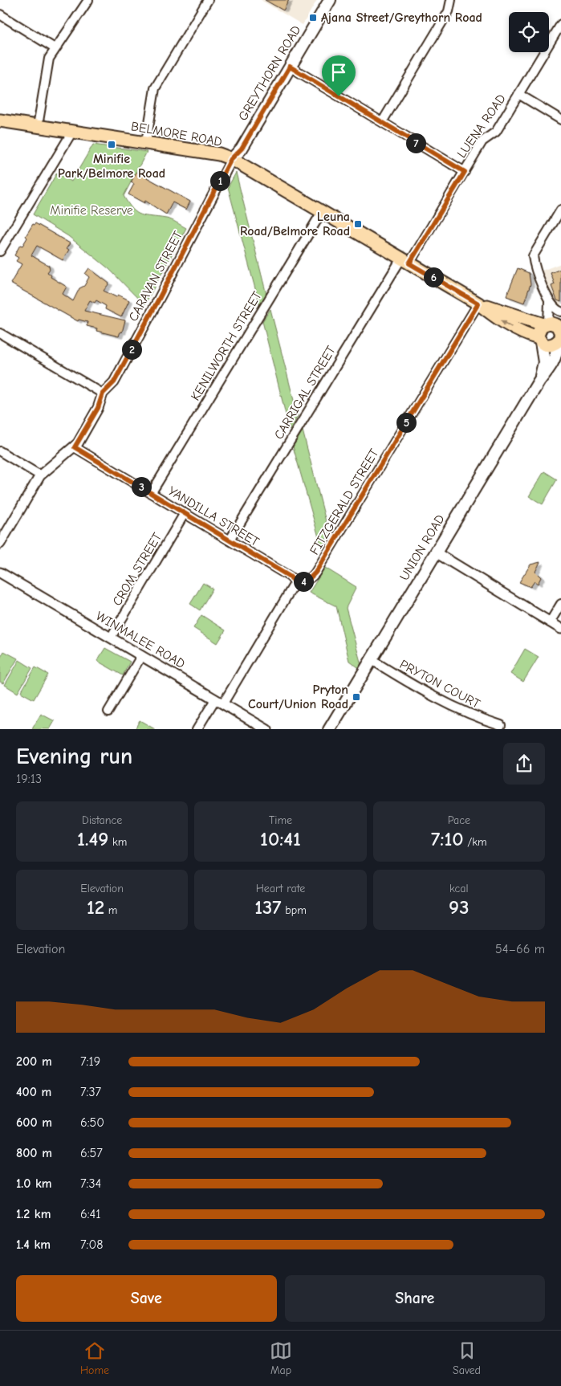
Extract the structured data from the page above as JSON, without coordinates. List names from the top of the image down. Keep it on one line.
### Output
{"streets":{"main road":["GREYTHORN ROAD","BELMORE ROAD","UNION ROAD"],"street":["LUENA ROAD","CARAVAN STREET","KENILWORTH STREET","CARRIGAL STREET","FITZGERALD STREET","YANDILLA STREET","CROM STREET","WINMALEE ROAD","PRYTON COURT"]},"crossings":[["GREYTHORN ROAD","BELMORE ROAD"],["GREYTHORN ROAD","CARAVAN STREET"],["LUENA ROAD","BELMORE ROAD"],["LUENA ROAD","CARRIGAL STREET"],["BELMORE ROAD","CARAVAN STREET"],["BELMORE ROAD","KENILWORTH STREET"],["BELMORE ROAD","CARRIGAL STREET"],["BELMORE ROAD","FITZGERALD STREET"],["BELMORE ROAD","UNION ROAD"],["CARAVAN STREET","YANDILLA STREET"],["KENILWORTH STREET","YANDILLA STREET"],["CARRIGAL STREET","YANDILLA STREET"],["FITZGERALD STREET","YANDILLA STREET"],["FITZGERALD STREET","WINMALEE ROAD"],["YANDILLA STREET","CROM STREET"],["UNION ROAD","PRYTON COURT"],["CROM STREET","WINMALEE ROAD"]],"parks":["Minifie Reserve"],"places":{"transit":["Ajana Street/Greythorn Road","Minifie Park/Belmore Road","Leuna Road/Belmore Road","Pryton Court/Union Road"]},"page":{"pins":["7","1","6","2","5","3","4"],"heading":["Evening run","19:13"],"stats":[["Distance","1.49 km"],["Time","10:41"],["Pace","7:10 /km"],["Elevation","12 m"],["Heart rate","137 bpm"],["kcal","93"]],"chart":["Elevation","54–66 m"],"list":[{"name":"200 m","note":"7:19"},{"name":"400 m","note":"7:37"},{"name":"600 m","note":"6:50"},{"name":"800 m","note":"6:57"},{"name":"1.0 km","note":"7:34"},{"name":"1.2 km","note":"6:41"},{"name":"1.4 km","note":"7:08"}],"buttons":["Save","Share"],"tabs":["Home","Map","Saved"]}}
